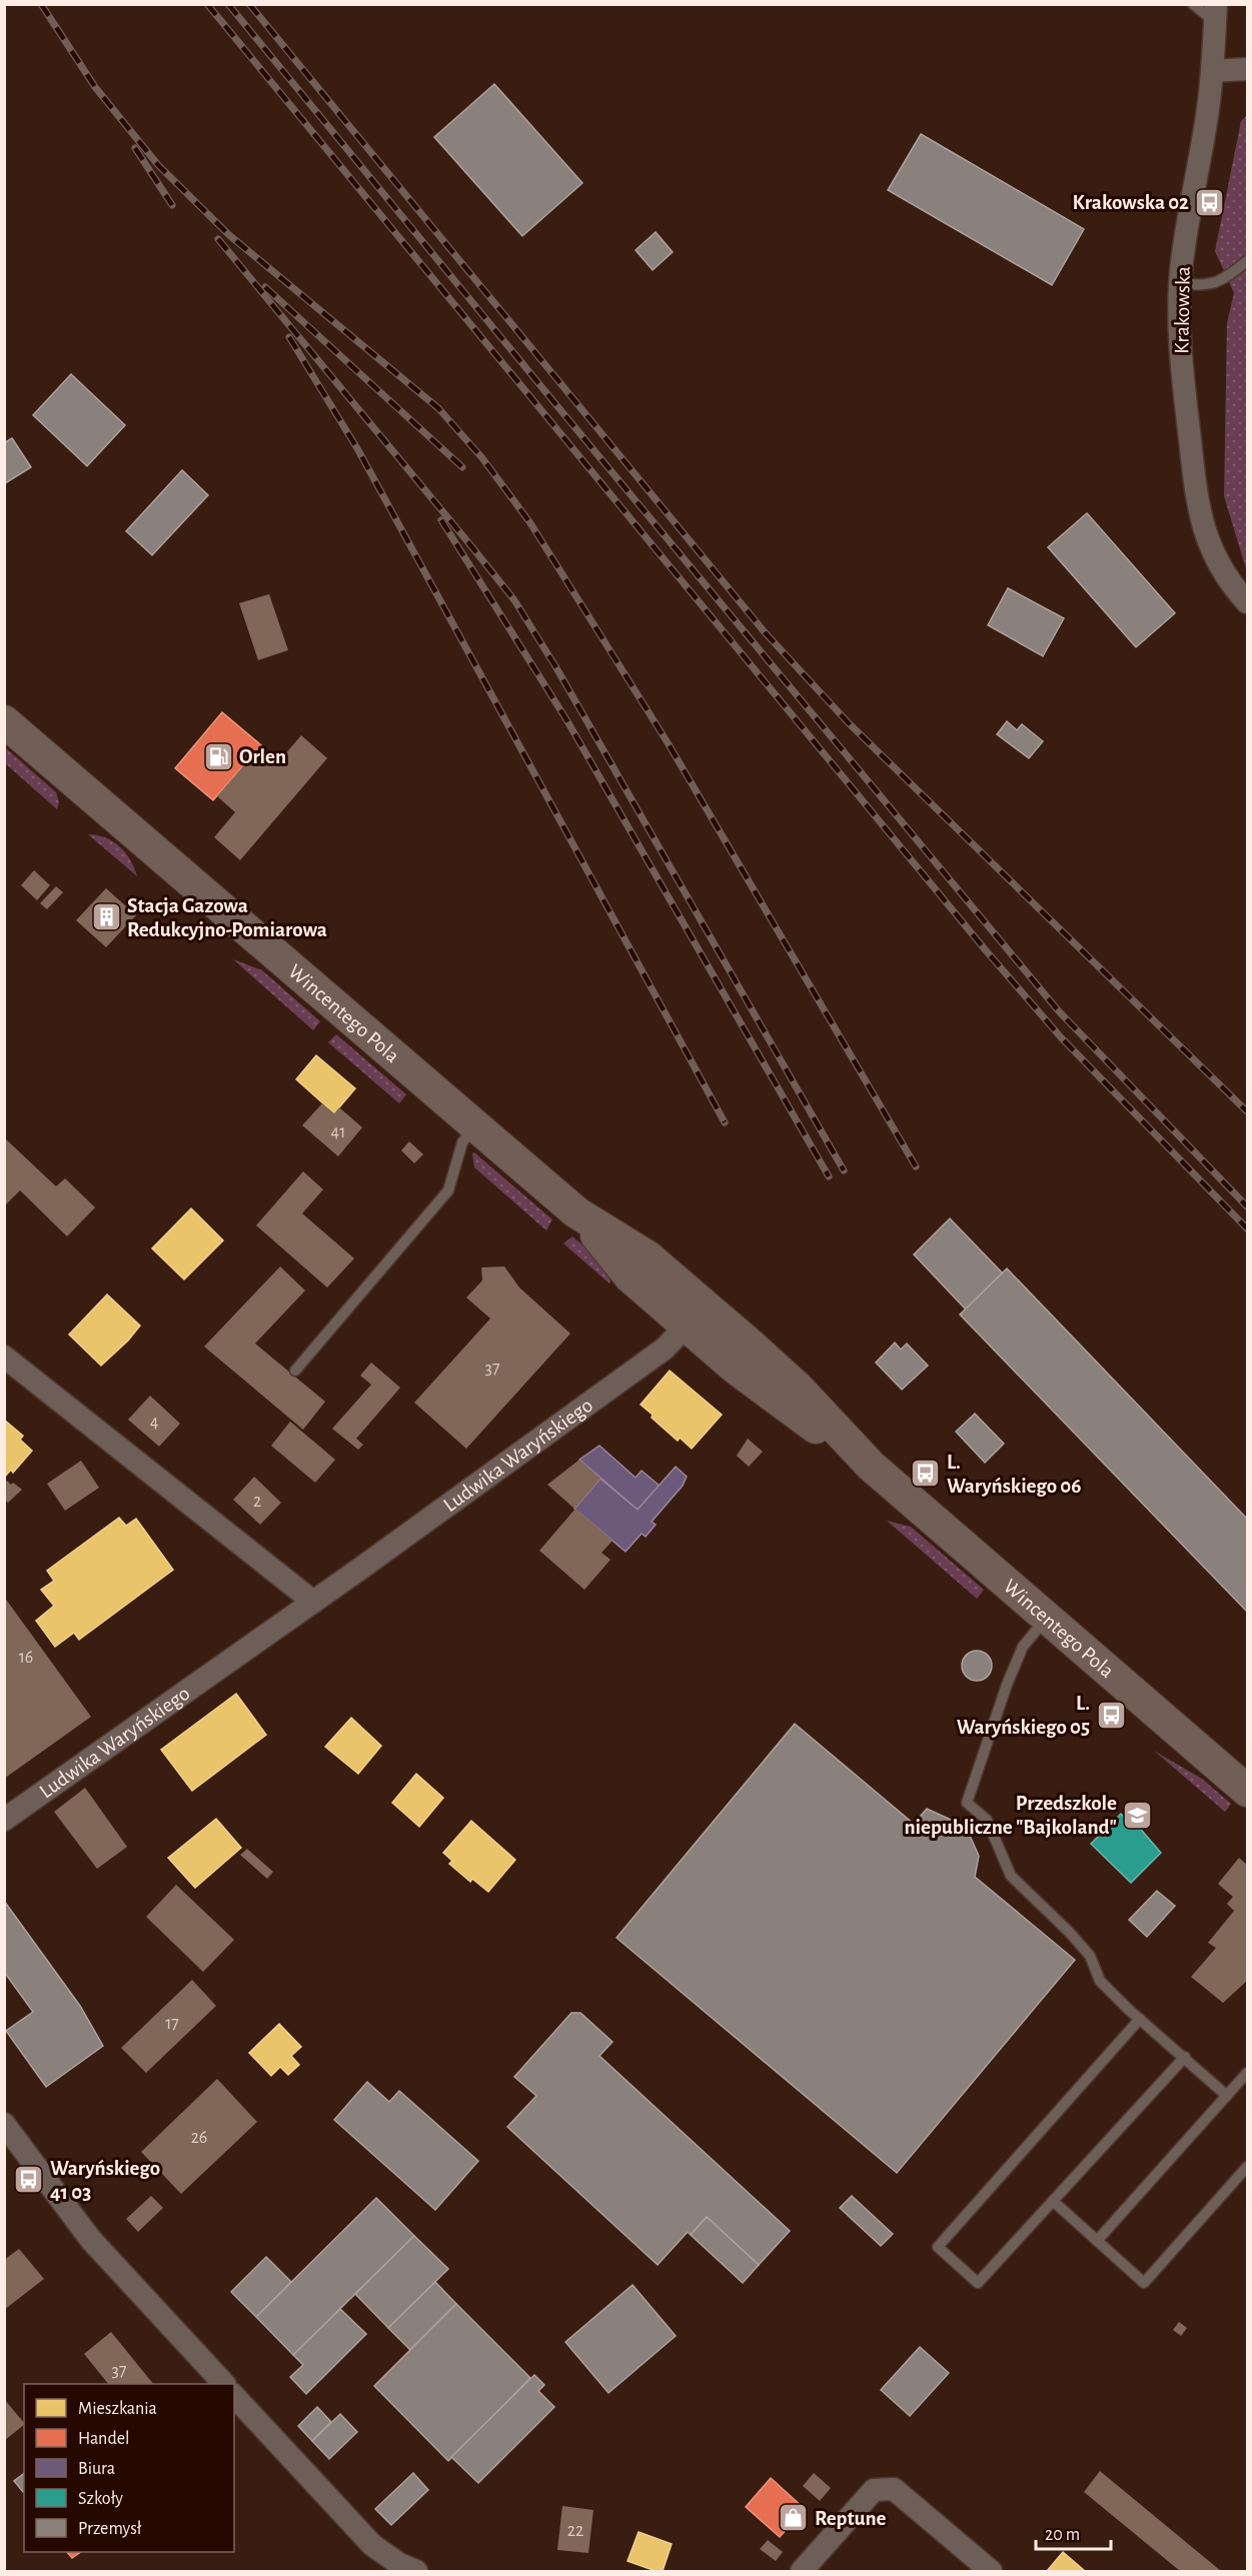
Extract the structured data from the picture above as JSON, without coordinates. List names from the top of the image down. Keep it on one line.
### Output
{"streets":{"street":["Krakowska","Wincentego Pola","Ludwika Waryńskiego"]},"crossings":[["Wincentego Pola","Ludwika Waryńskiego"]],"places":{"bus stop":["Krakowska 02","L. Waryńskiego 06","L. Waryńskiego 05","Waryńskiego 41 03"],"fuel station":["Orlen"],"building":["Stacja Gazowa Redukcyjno-Pomiarowa"],"school or university":["Przedszkole niepubliczne \"Bajkoland\""],"shop":["Reptune"]},"house_numbers":["41","37","4","2","16","17","26","37","22"],"legend":["Mieszkania","Handel","Biura","Szkoły","Przemysł"],"scale_bar":"20 m"}
